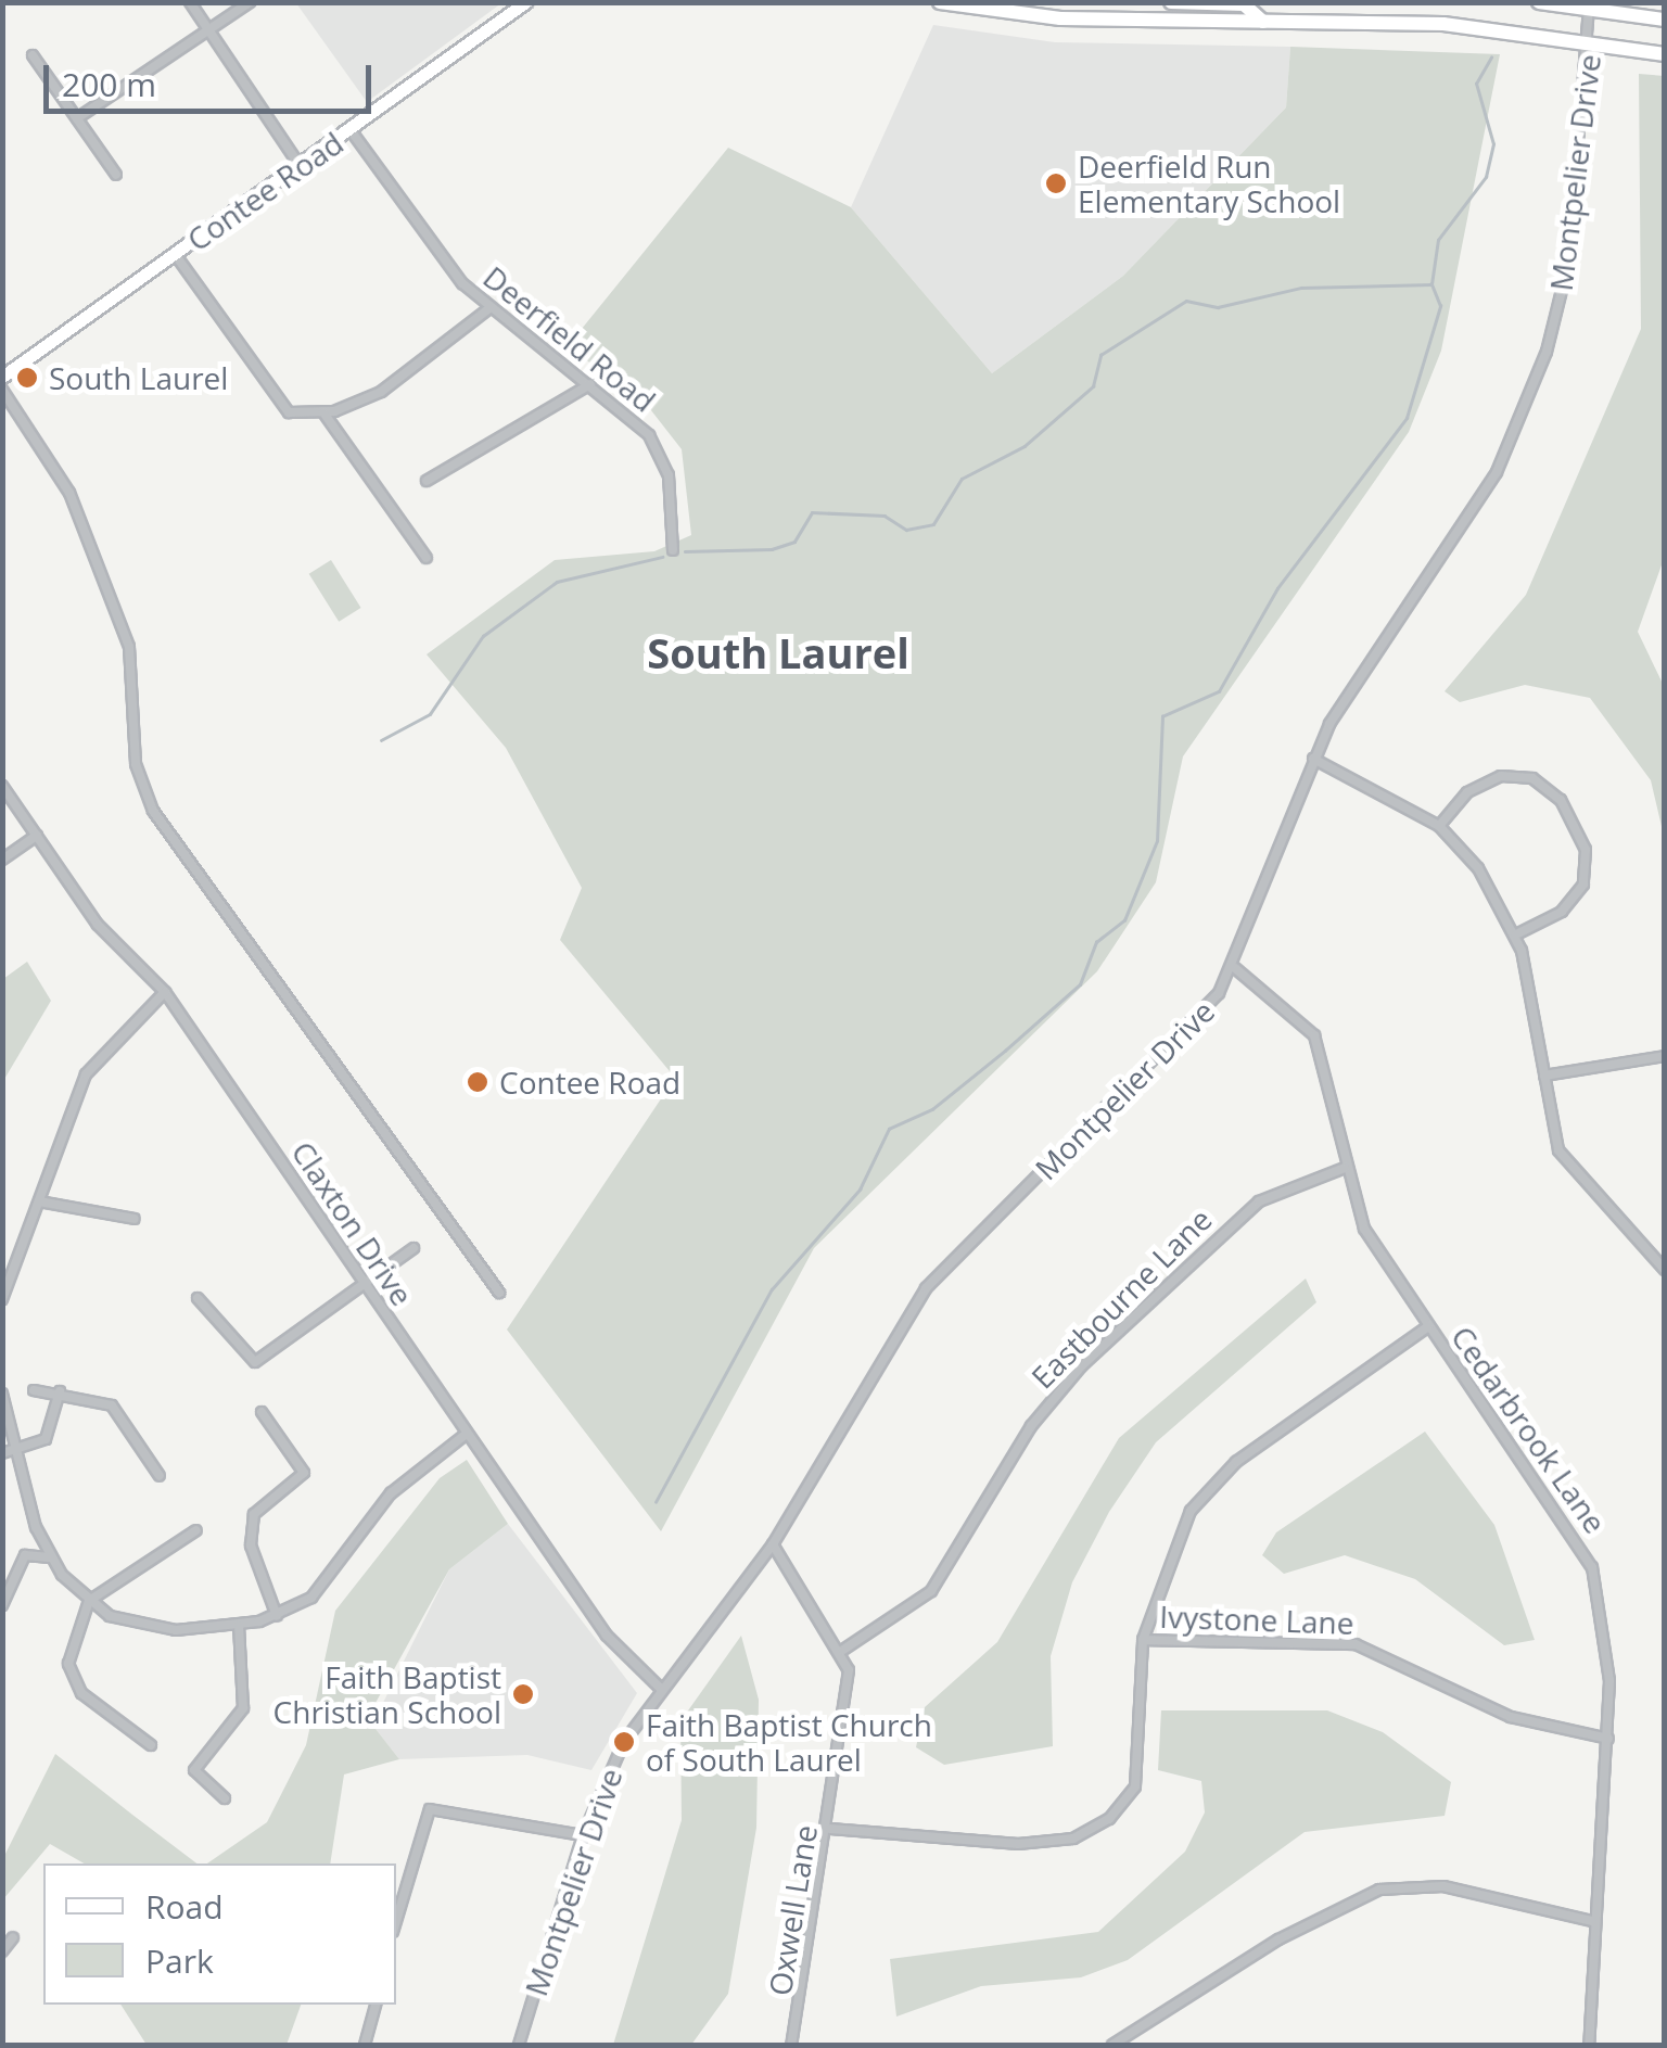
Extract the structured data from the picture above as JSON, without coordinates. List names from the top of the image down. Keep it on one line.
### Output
{"streets":{"street":["Montpelier Drive","Contee Road","Deerfield Road","Claxton Drive","Eastbourne Lane","Cedarbrook Lane","Ivystone Lane","Oxwell Lane"]},"crossings":[["Montpelier Drive","Claxton Drive"],["Montpelier Drive","Cedarbrook Lane"],["Contee Road","Deerfield Road"],["Eastbourne Lane","Cedarbrook Lane"],["Eastbourne Lane","Oxwell Lane"],["Cedarbrook Lane","Ivystone Lane"]],"districts":["South Laurel"],"places":["Deerfield Run Elementary School","South Laurel","Contee Road","Faith Baptist Christian School","Faith Baptist Church of South Laurel"],"legend":["Road","Park"],"scale_bar":"200 m"}
